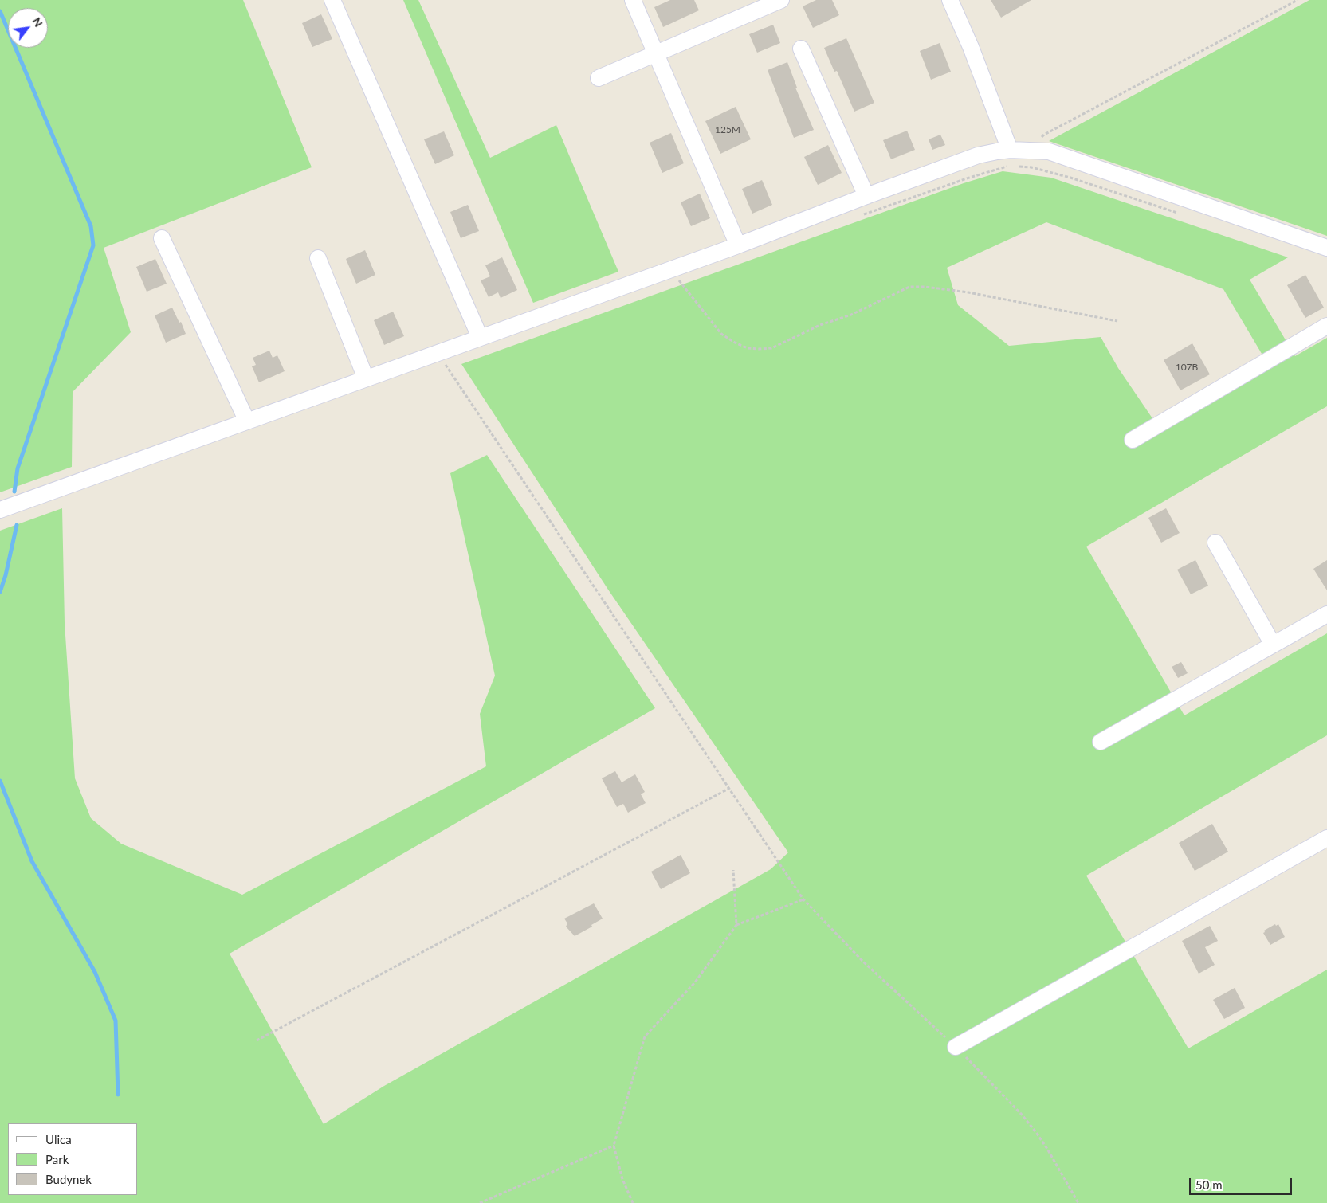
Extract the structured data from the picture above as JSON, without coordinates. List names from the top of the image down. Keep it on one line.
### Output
{"house_numbers":["125M","107B"],"legend":["Ulica","Park","Budynek"],"scale_bar":"50 m","north":"top right"}
